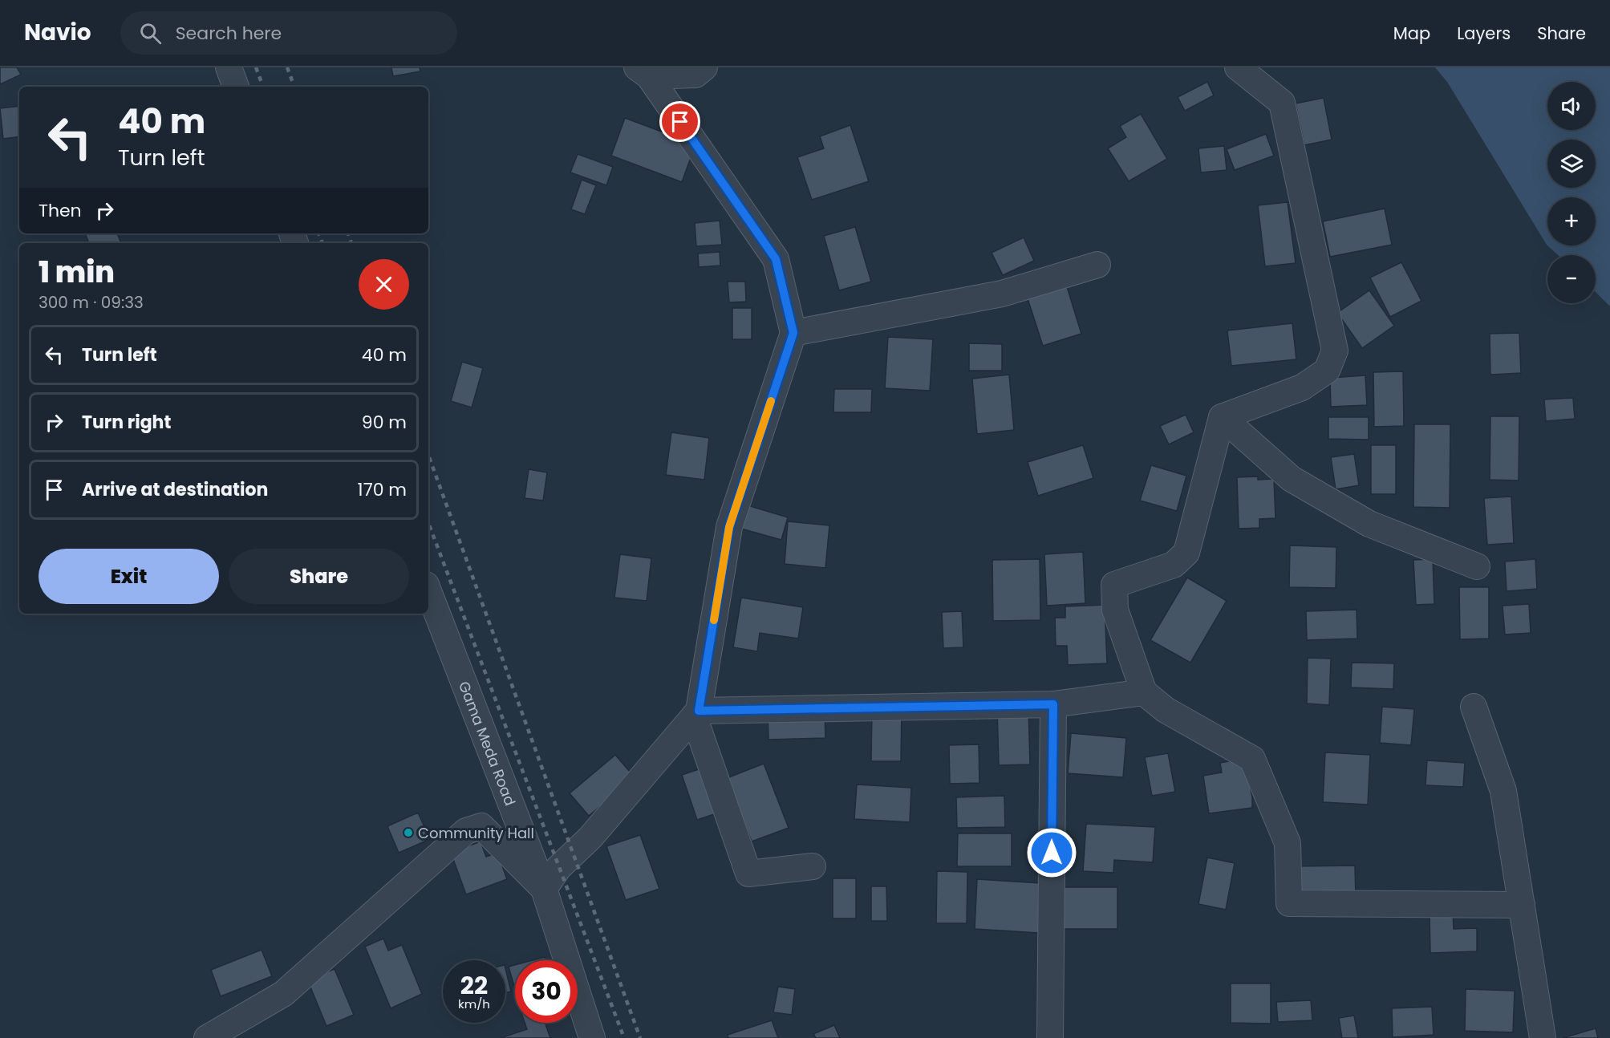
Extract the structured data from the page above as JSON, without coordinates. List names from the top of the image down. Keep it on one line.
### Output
{"streets":{"street":["Gama Meda Road"]},"places":["Community Hall"],"page":{"header":"Navio","search":"Search here","nav":["Map","Layers","Share"],"map_buttons":["+","−"],"turn":["40 m","Turn left"],"then":"Then","heading":["1 min","300 m · 09:33"],"list":[{"name":"Turn left","value":"40 m"},{"name":"Turn right","value":"90 m"},{"name":"Arrive at destination","value":"170 m"}],"buttons":["Exit","Share"],"speed":"22 km/h","limit":"30"}}
